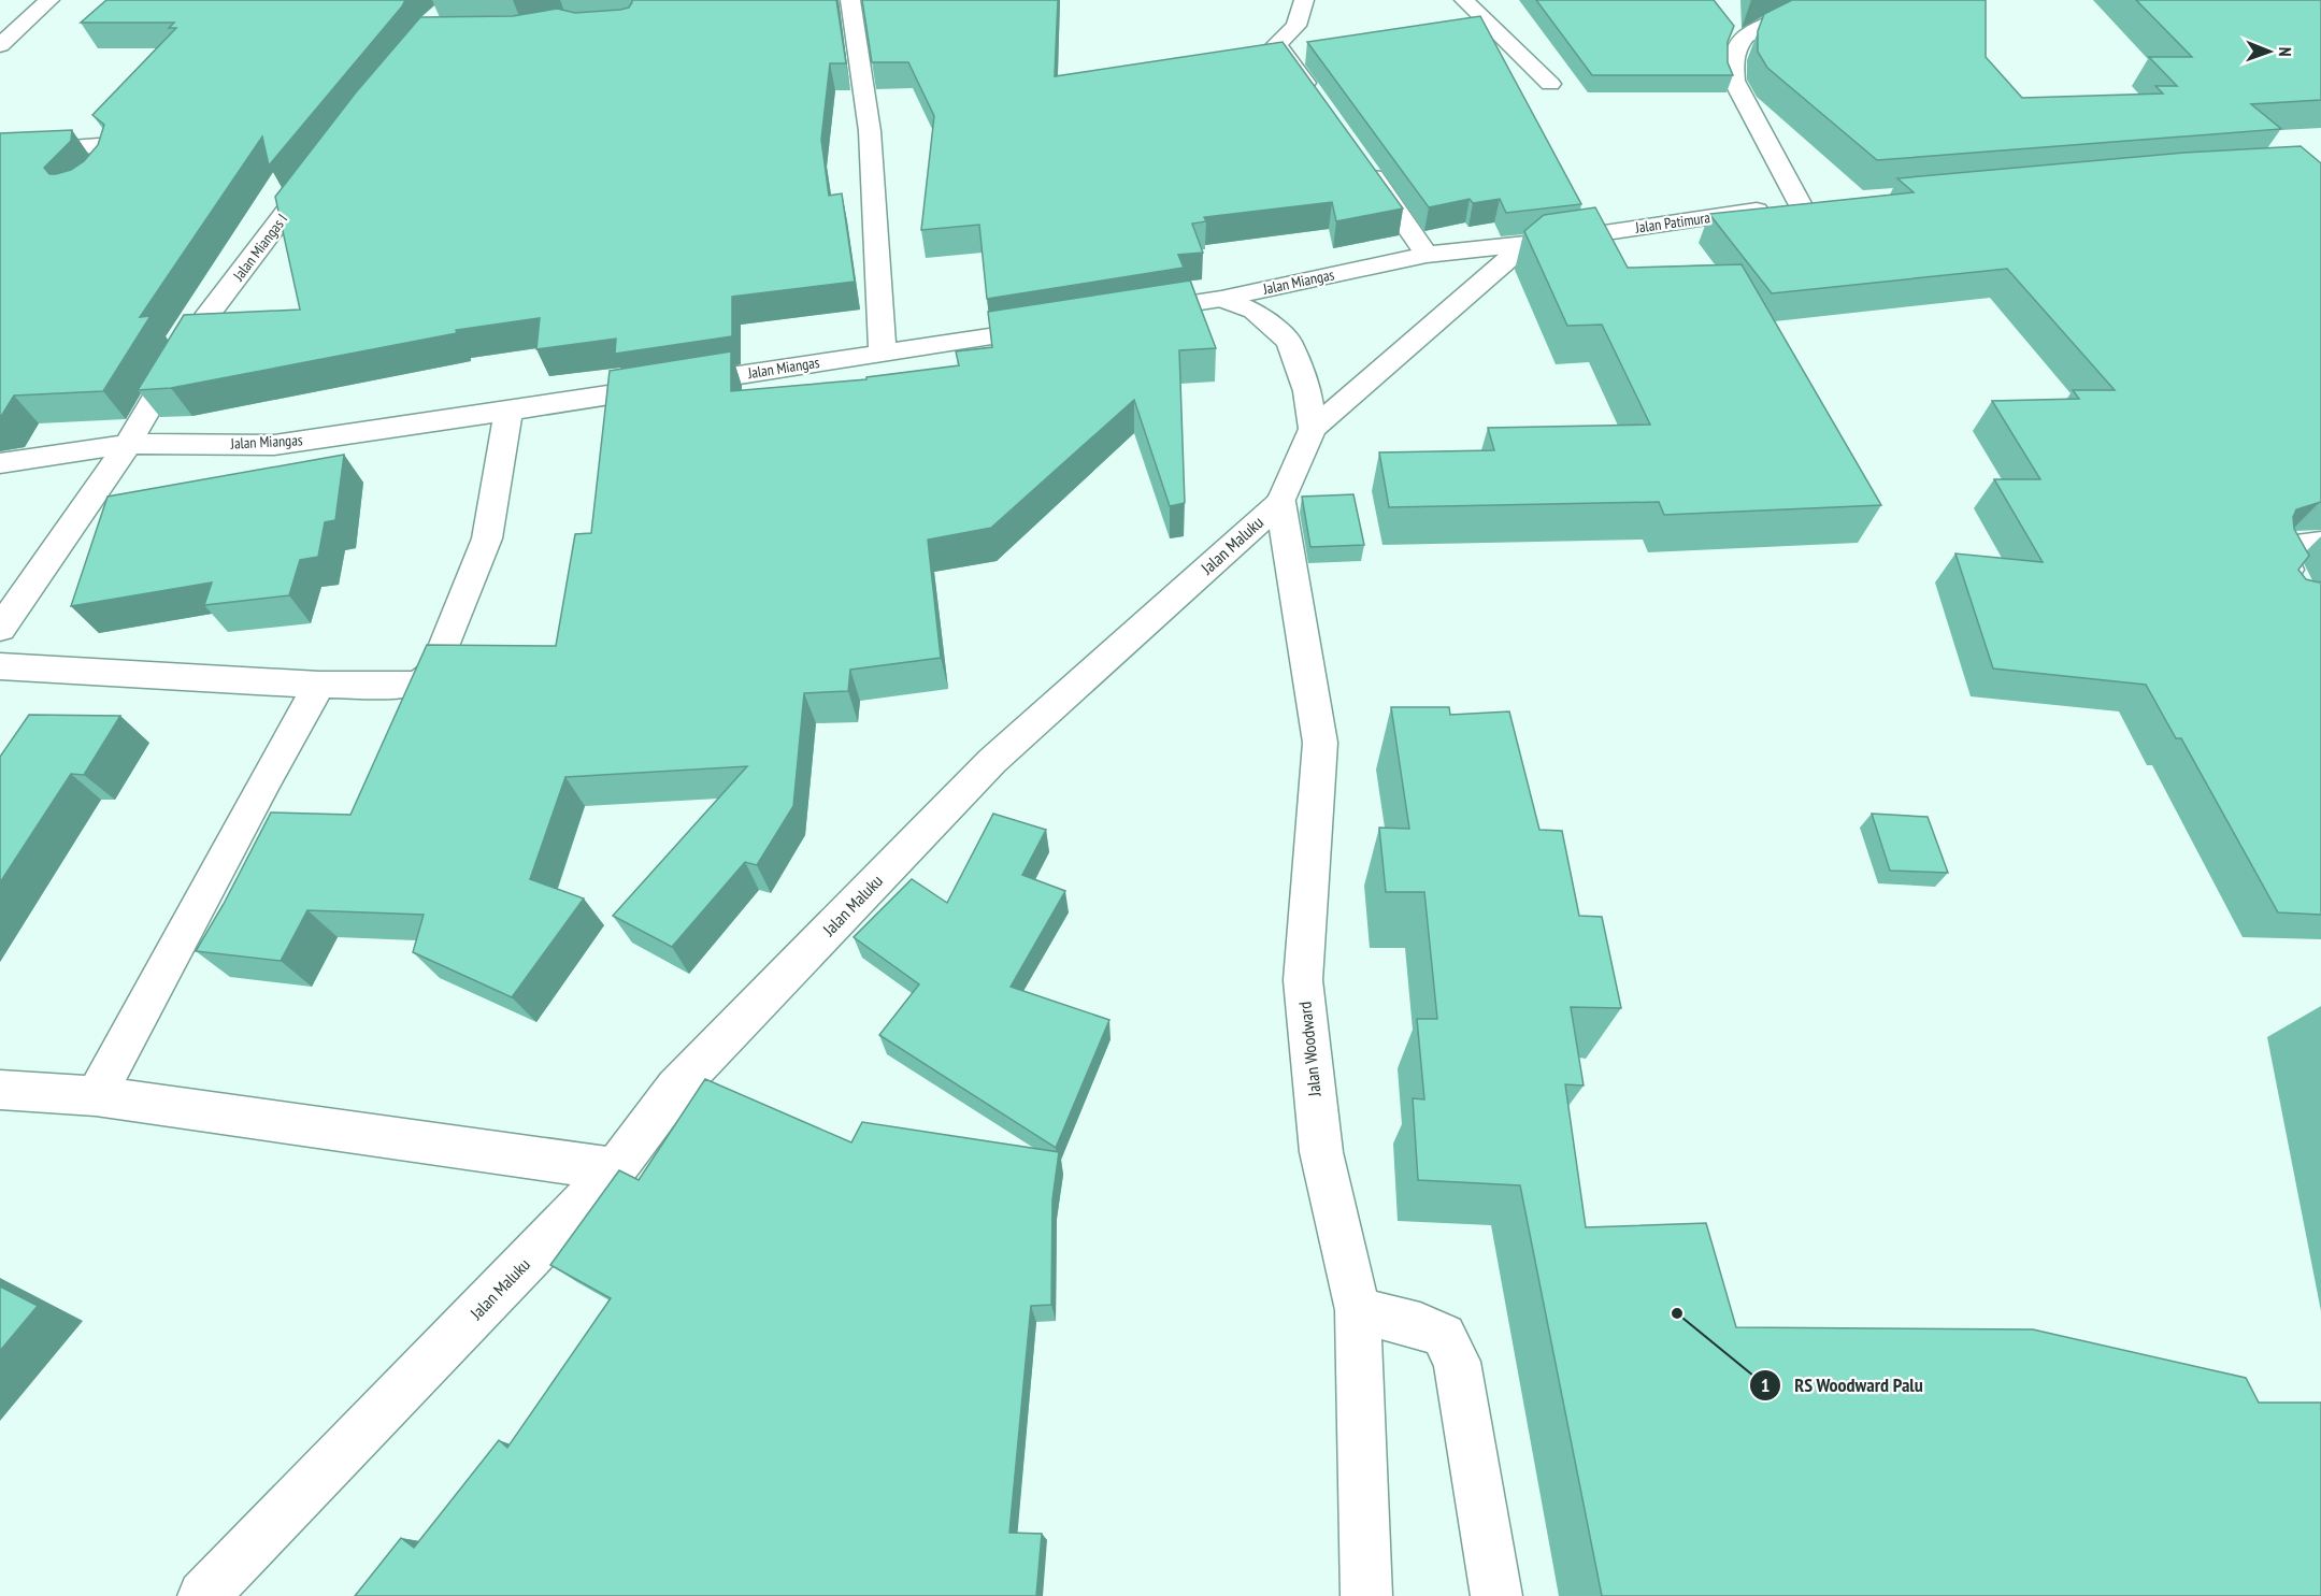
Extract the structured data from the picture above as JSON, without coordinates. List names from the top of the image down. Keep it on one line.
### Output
{"streets":{"street":["Jalan Patimura","Jalan Miangas I","Jalan Miangas","Jalan Maluku","Jalan Woodward"]},"crossings":[["Jalan Patimura","Jalan Miangas"],["Jalan Patimura","Jalan Maluku"],["Jalan Miangas I","Jalan Miangas"],["Jalan Miangas","Jalan Maluku"],["Jalan Maluku","Jalan Woodward"]],"places":["RS Woodward Palu"],"north":"right"}
